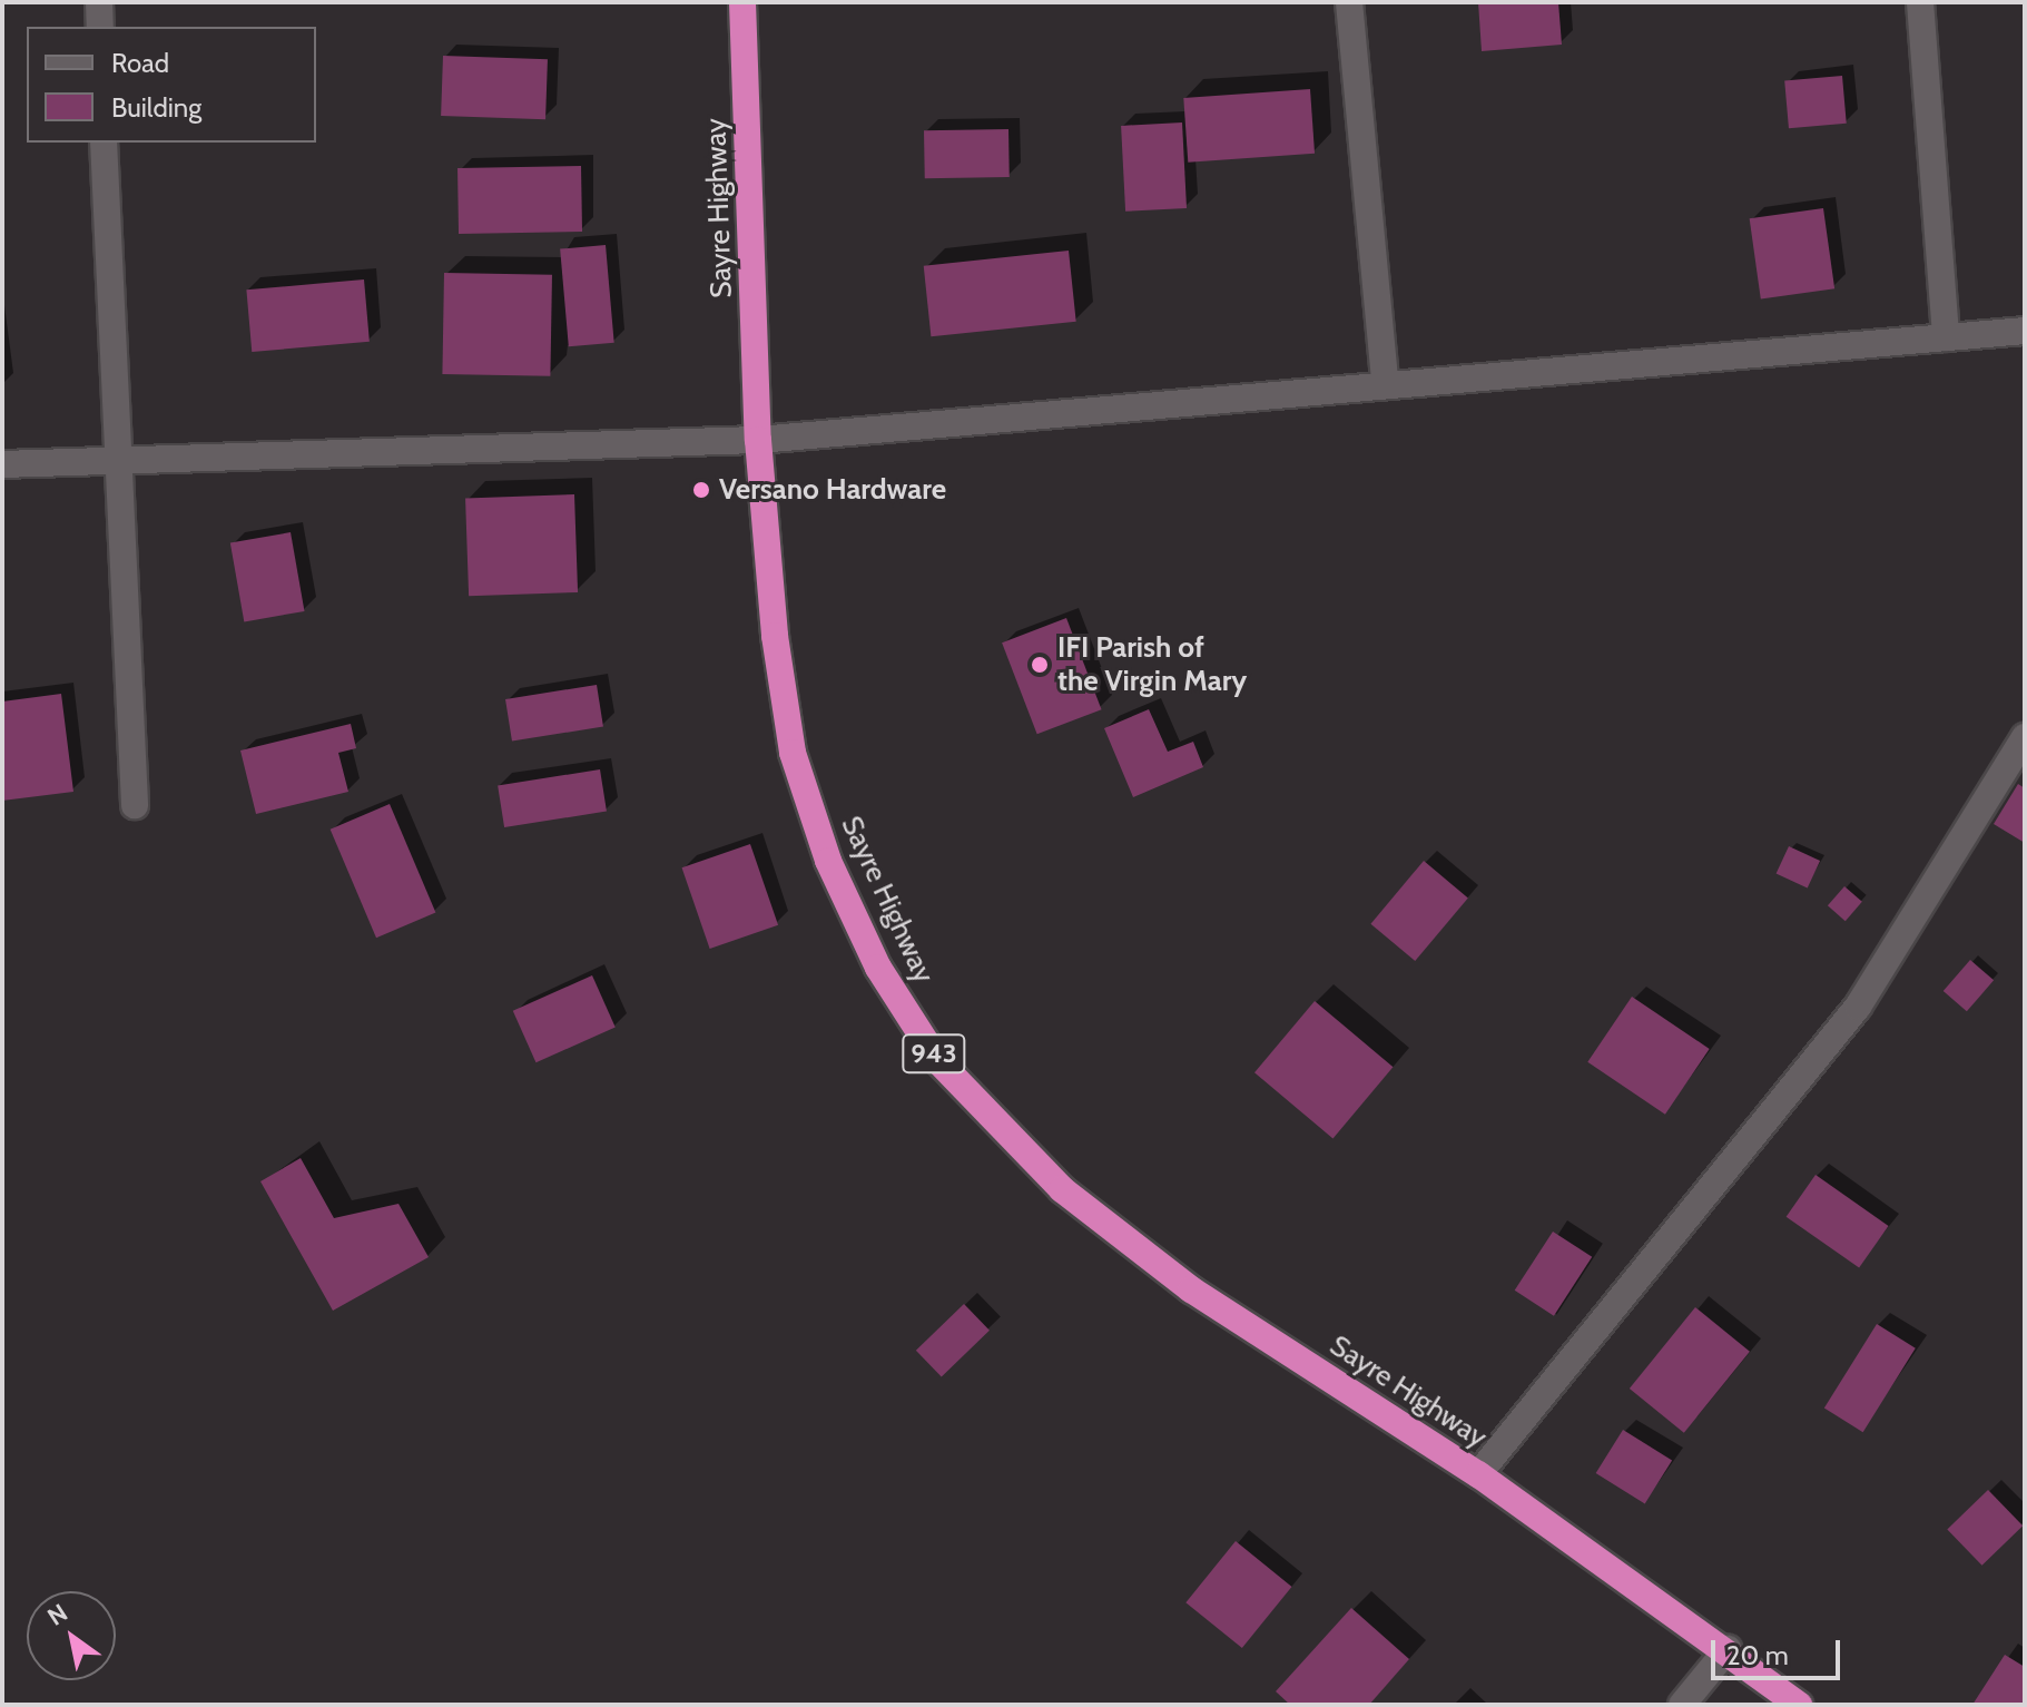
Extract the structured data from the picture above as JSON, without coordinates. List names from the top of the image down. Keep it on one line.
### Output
{"streets":{"highway":["Sayre Highway","943"]},"places":["Versano Hardware","IFI Parish of the Virgin Mary"],"legend":["Road","Building"],"scale_bar":"20 m","north":"top left"}
